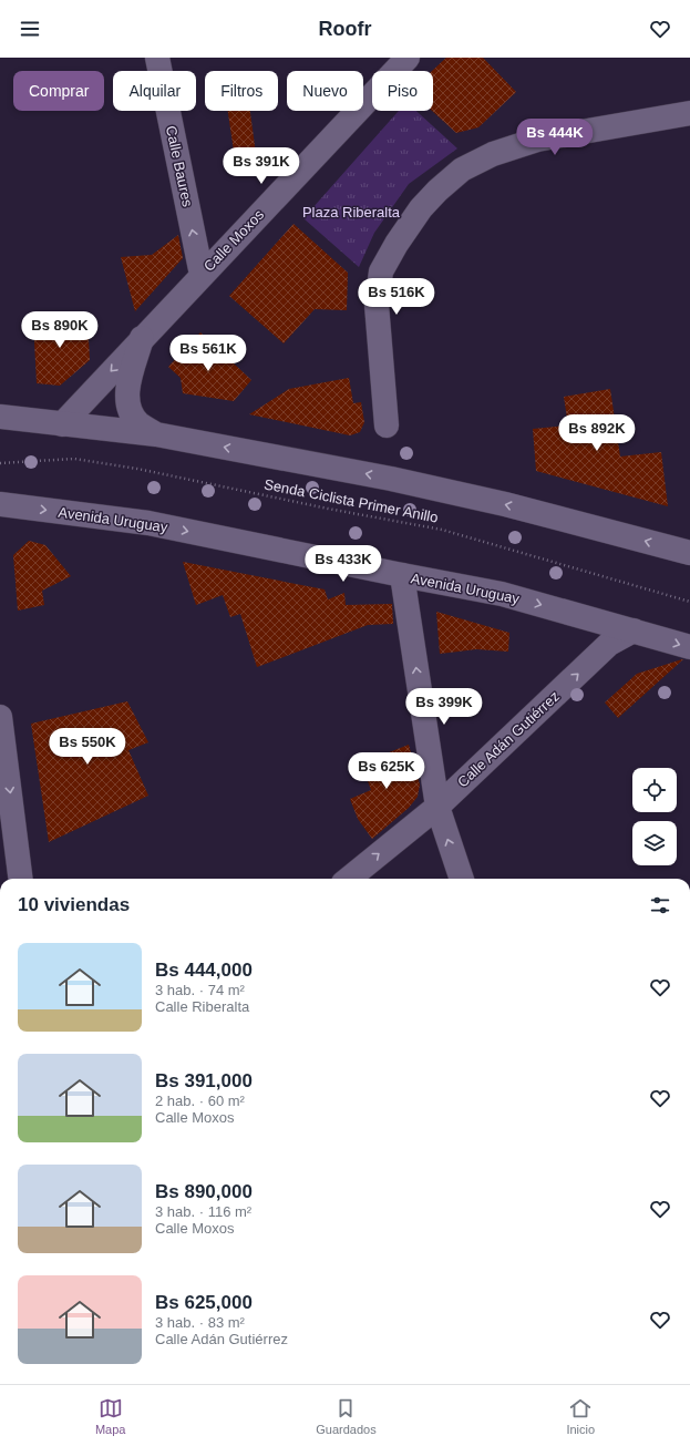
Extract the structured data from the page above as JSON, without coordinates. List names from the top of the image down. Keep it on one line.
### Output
{"streets":{"street":["Calle Baures","Calle Moxos","Avenida Uruguay","Calle Adán Gutiérrez"],"path":["Senda Ciclista Primer Anillo"]},"crossings":[["Calle Baures","Calle Moxos"],["Avenida Uruguay","Calle Adán Gutiérrez"]],"one_way":["Calle Baures","Calle Adán Gutiérrez"],"parks":["Plaza Riberalta"],"page":{"header":"Roofr","chip":["Comprar","Alquilar","Filtros","Nuevo","Piso"],"price":["Bs 444K","Bs 391K","Bs 516K","Bs 890K","Bs 561K","Bs 892K","Bs 433K","Bs 399K","Bs 550K","Bs 625K"],"heading":"10 viviendas","list":[{"name":"Bs 444,000","note":"3 hab. · 74 m² · Calle Riberalta"},{"name":"Bs 391,000","note":"2 hab. · 60 m² · Calle Moxos"},{"name":"Bs 890,000","note":"3 hab. · 116 m² · Calle Moxos"},{"name":"Bs 625,000","note":"3 hab. · 83 m² · Calle Adán Gutiérrez"}],"tabs":["Mapa","Guardados","Inicio"]}}
